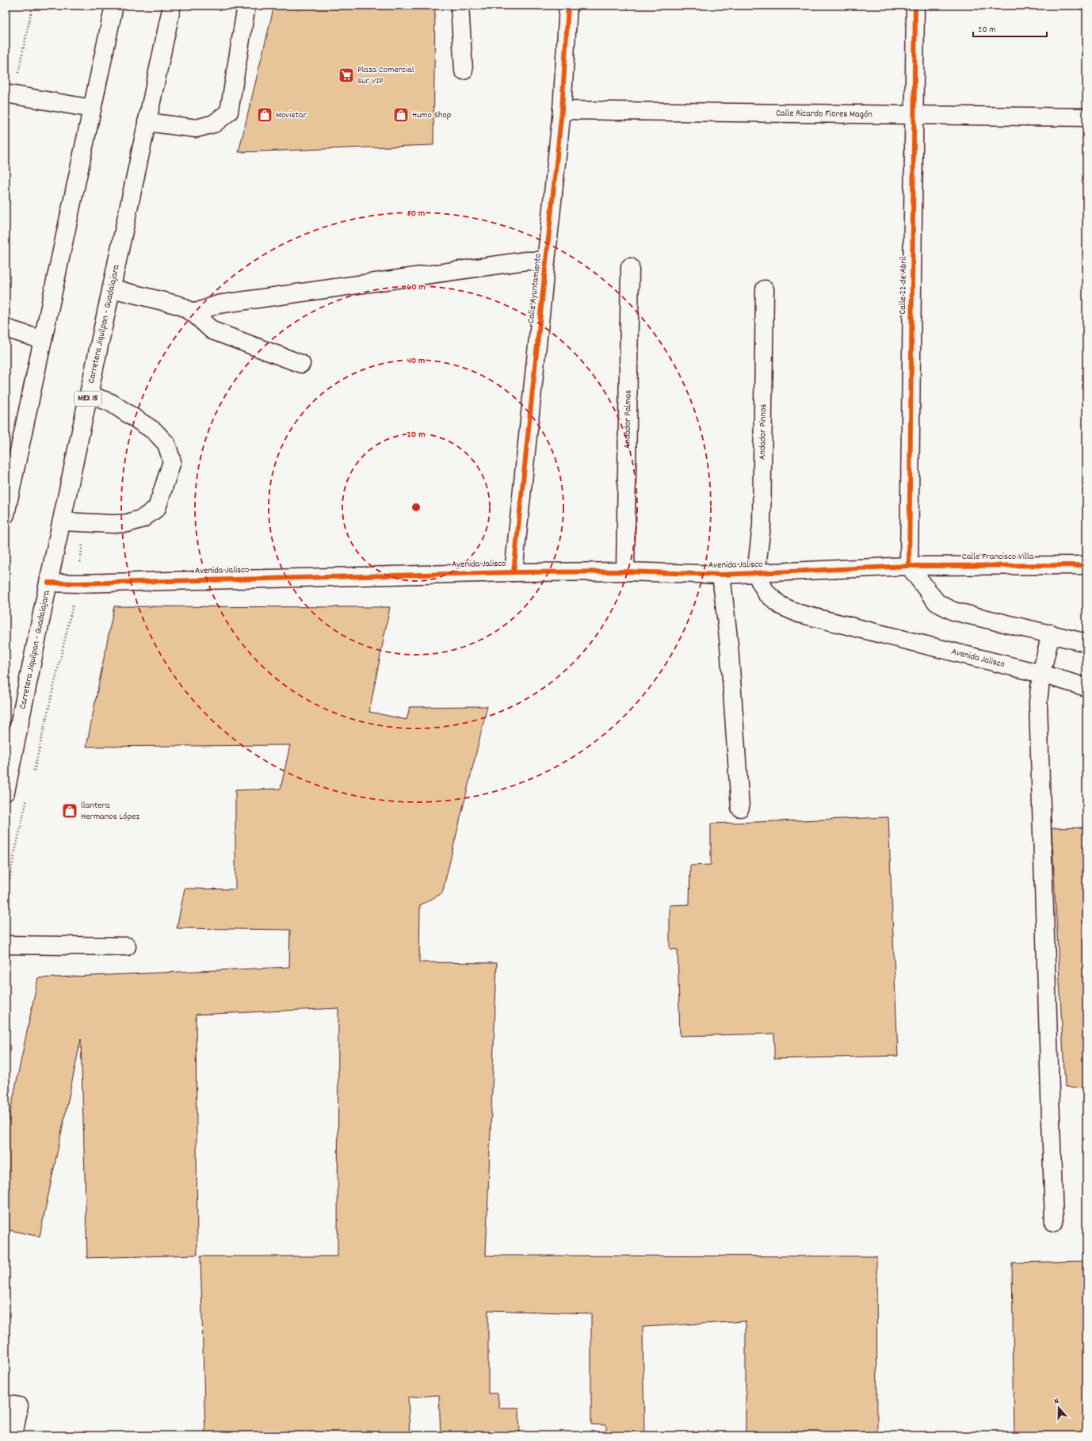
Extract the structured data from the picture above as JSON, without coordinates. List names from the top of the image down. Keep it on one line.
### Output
{"streets":{"main road":["Calle Ricardo Flores Magón","Calle 22 de Abril","Calle Ayuntamiento","Carretera Jiquilpan - Guadalajara","MEX 15","Andador Palmas","Andador Pinnos","Calle Francisco Villa","Avenida Jalisco"]},"crossings":[["Calle Ricardo Flores Magón","Calle 22 de Abril"],["Calle Ricardo Flores Magón","Calle Ayuntamiento"],["Calle 22 de Abril","Calle Francisco Villa"],["Calle 22 de Abril","Avenida Jalisco"],["Calle Ayuntamiento","Avenida Jalisco"],["Carretera Jiquilpan - Guadalajara","Avenida Jalisco"],["Andador Palmas","Avenida Jalisco"],["Andador Pinnos","Avenida Jalisco"],["Calle Francisco Villa","Avenida Jalisco"]],"places":{"supermarket":["Plaza Comercial Sur VIP"],"shop":["Movistar","Humo Shop","llantera Hermanos López"]},"scale_bar":"20 m","north":"top","rings":["80 m","60 m","40 m","20 m"]}
